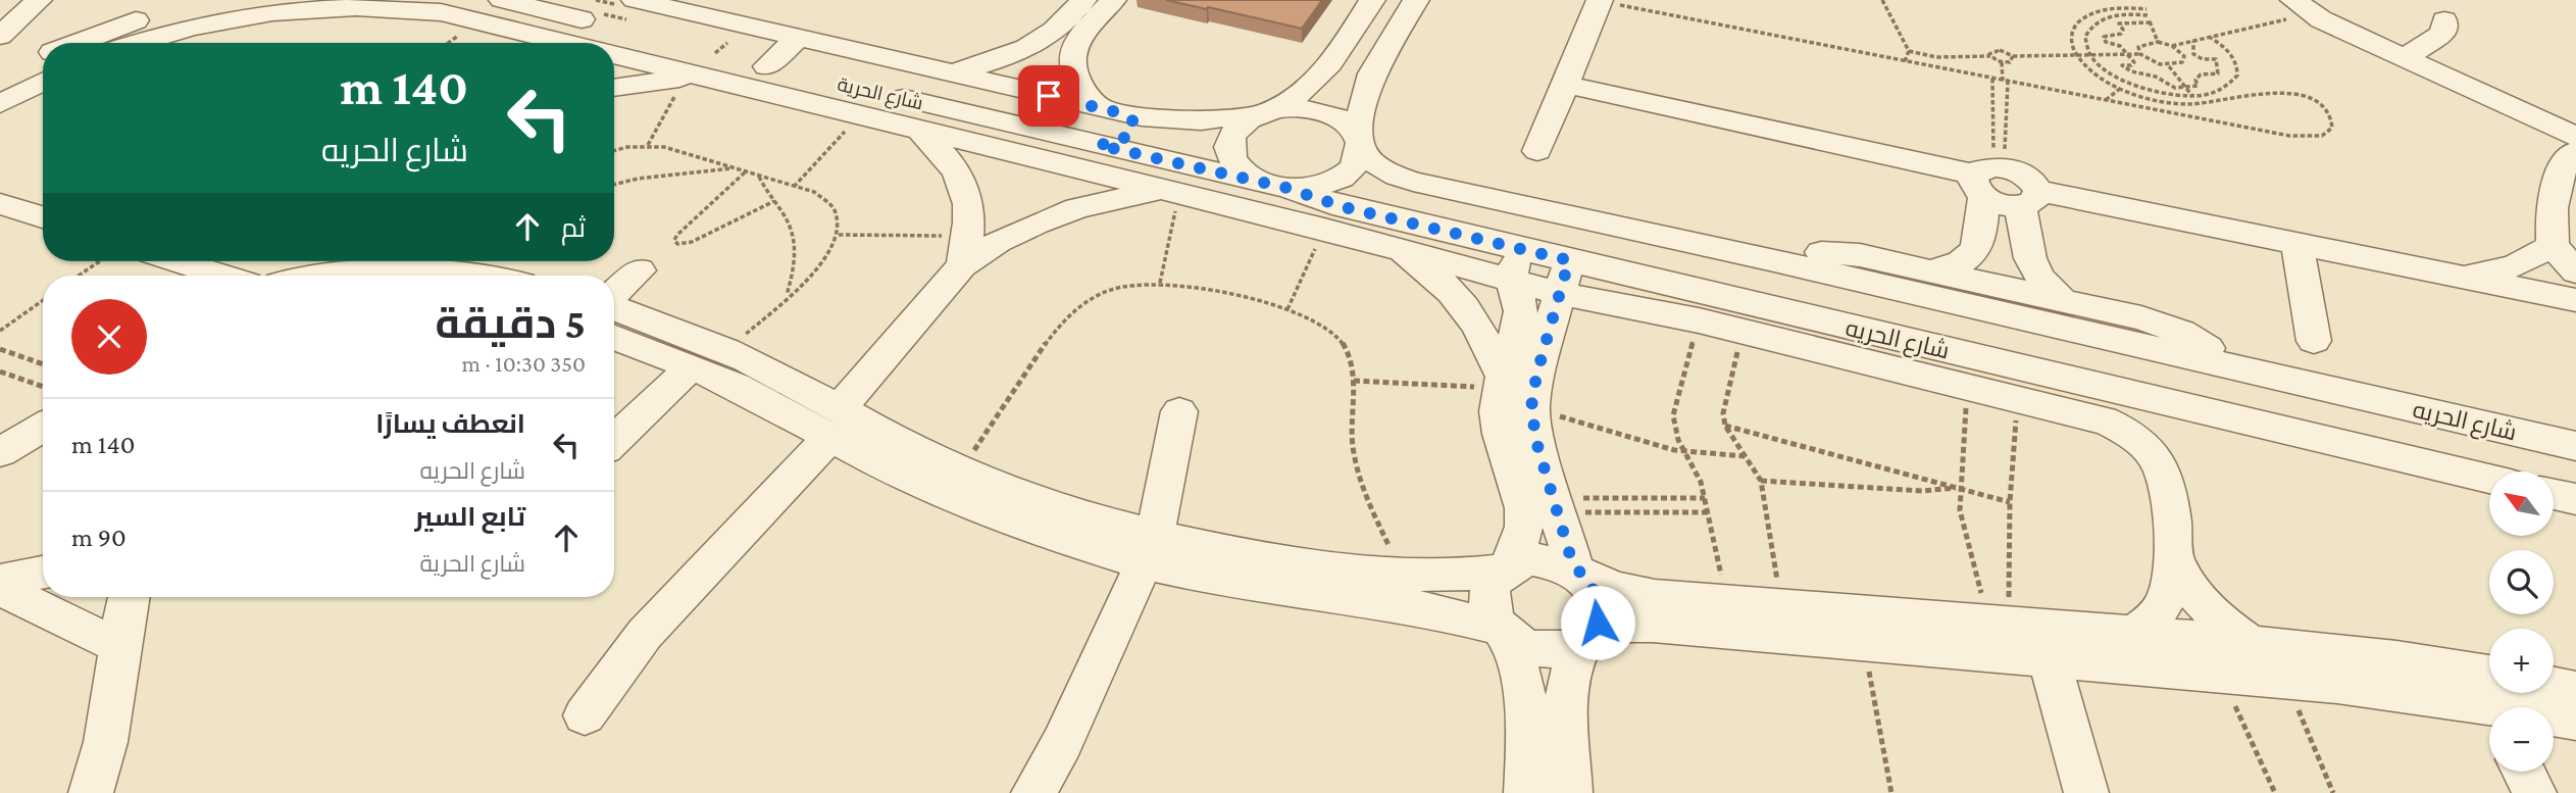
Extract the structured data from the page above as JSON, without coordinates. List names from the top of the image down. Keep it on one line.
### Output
{"streets":{"street":["شارع الحرية","شارع الحريه"]},"crossings":[["شارع الحرية","شارع الحريه"]],"north":"top left","page":{"turn":["140 m","شارع الحريه"],"then":"ثم","heading":["5 دقيقة","350 m · 10:30"],"list":[{"name":"انعطف يسارًا","note":"شارع الحريه","value":"140 m"},{"name":"تابع السير","note":"شارع الحرية","value":"90 m"}],"map_buttons":["+","−"]}}
